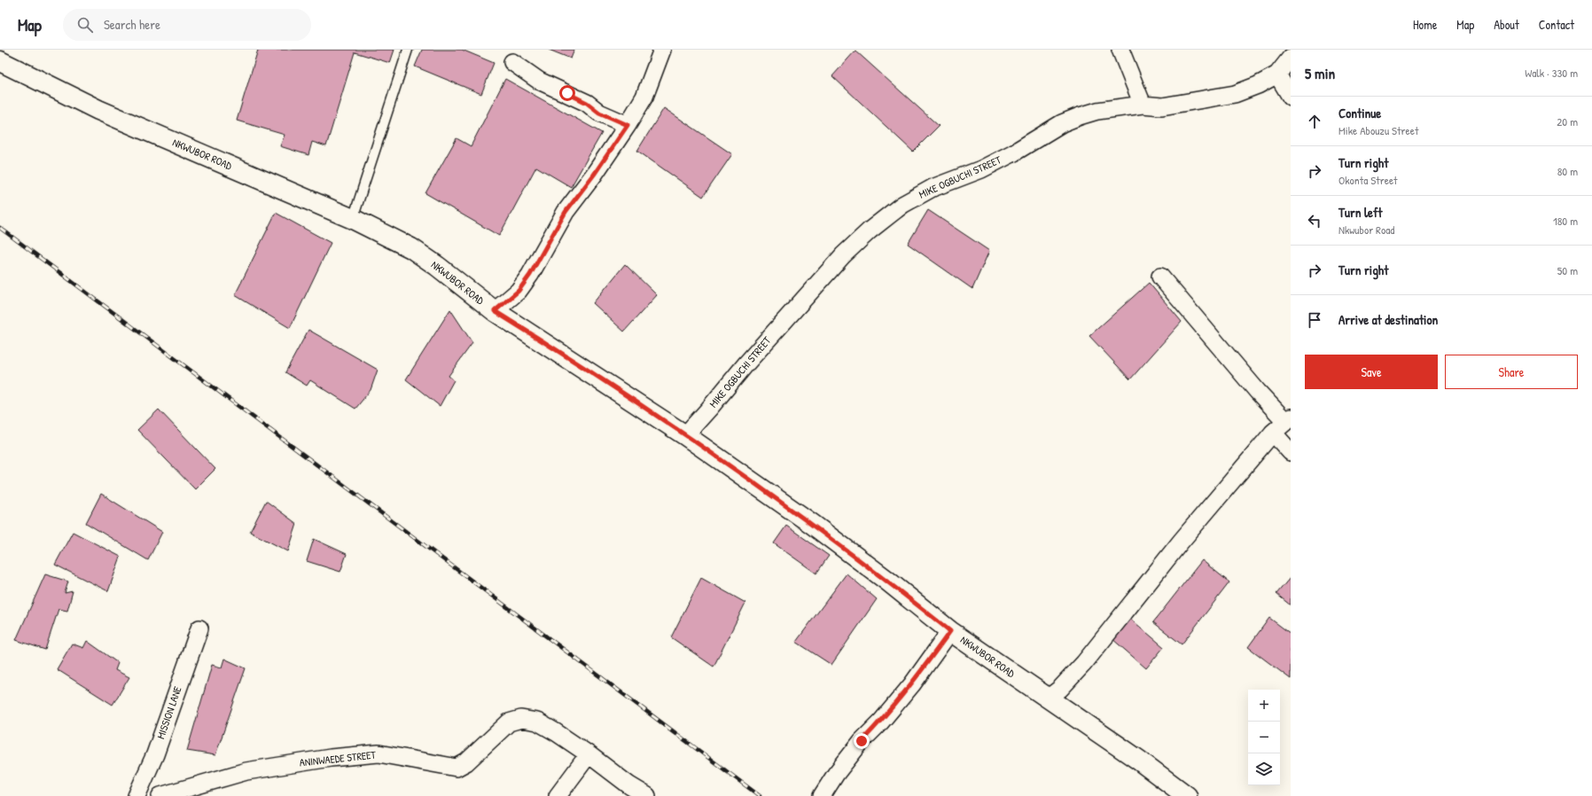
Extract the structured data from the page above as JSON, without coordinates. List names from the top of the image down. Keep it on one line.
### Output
{"streets":{"street":["NKWUBOR ROAD","MIKE OGBUCHI STREET","MISSION LANE","ANINWAEDE STREET"]},"crossings":[["NKWUBOR ROAD","MIKE OGBUCHI STREET"]],"page":{"header":"Map","search":"Search here","nav":["Home","Map","About","Contact"],"heading":["5 min","Walk · 330 m"],"list":[["Continue","Mike Abouzu Street","20 m"],["Turn right","Okonta Street","80 m"],["Turn left","Nkwubor Road","180 m"],["Turn right","50 m"],"Arrive at destination"],"buttons":["Save","Share"],"map_buttons":["+","−"]}}
